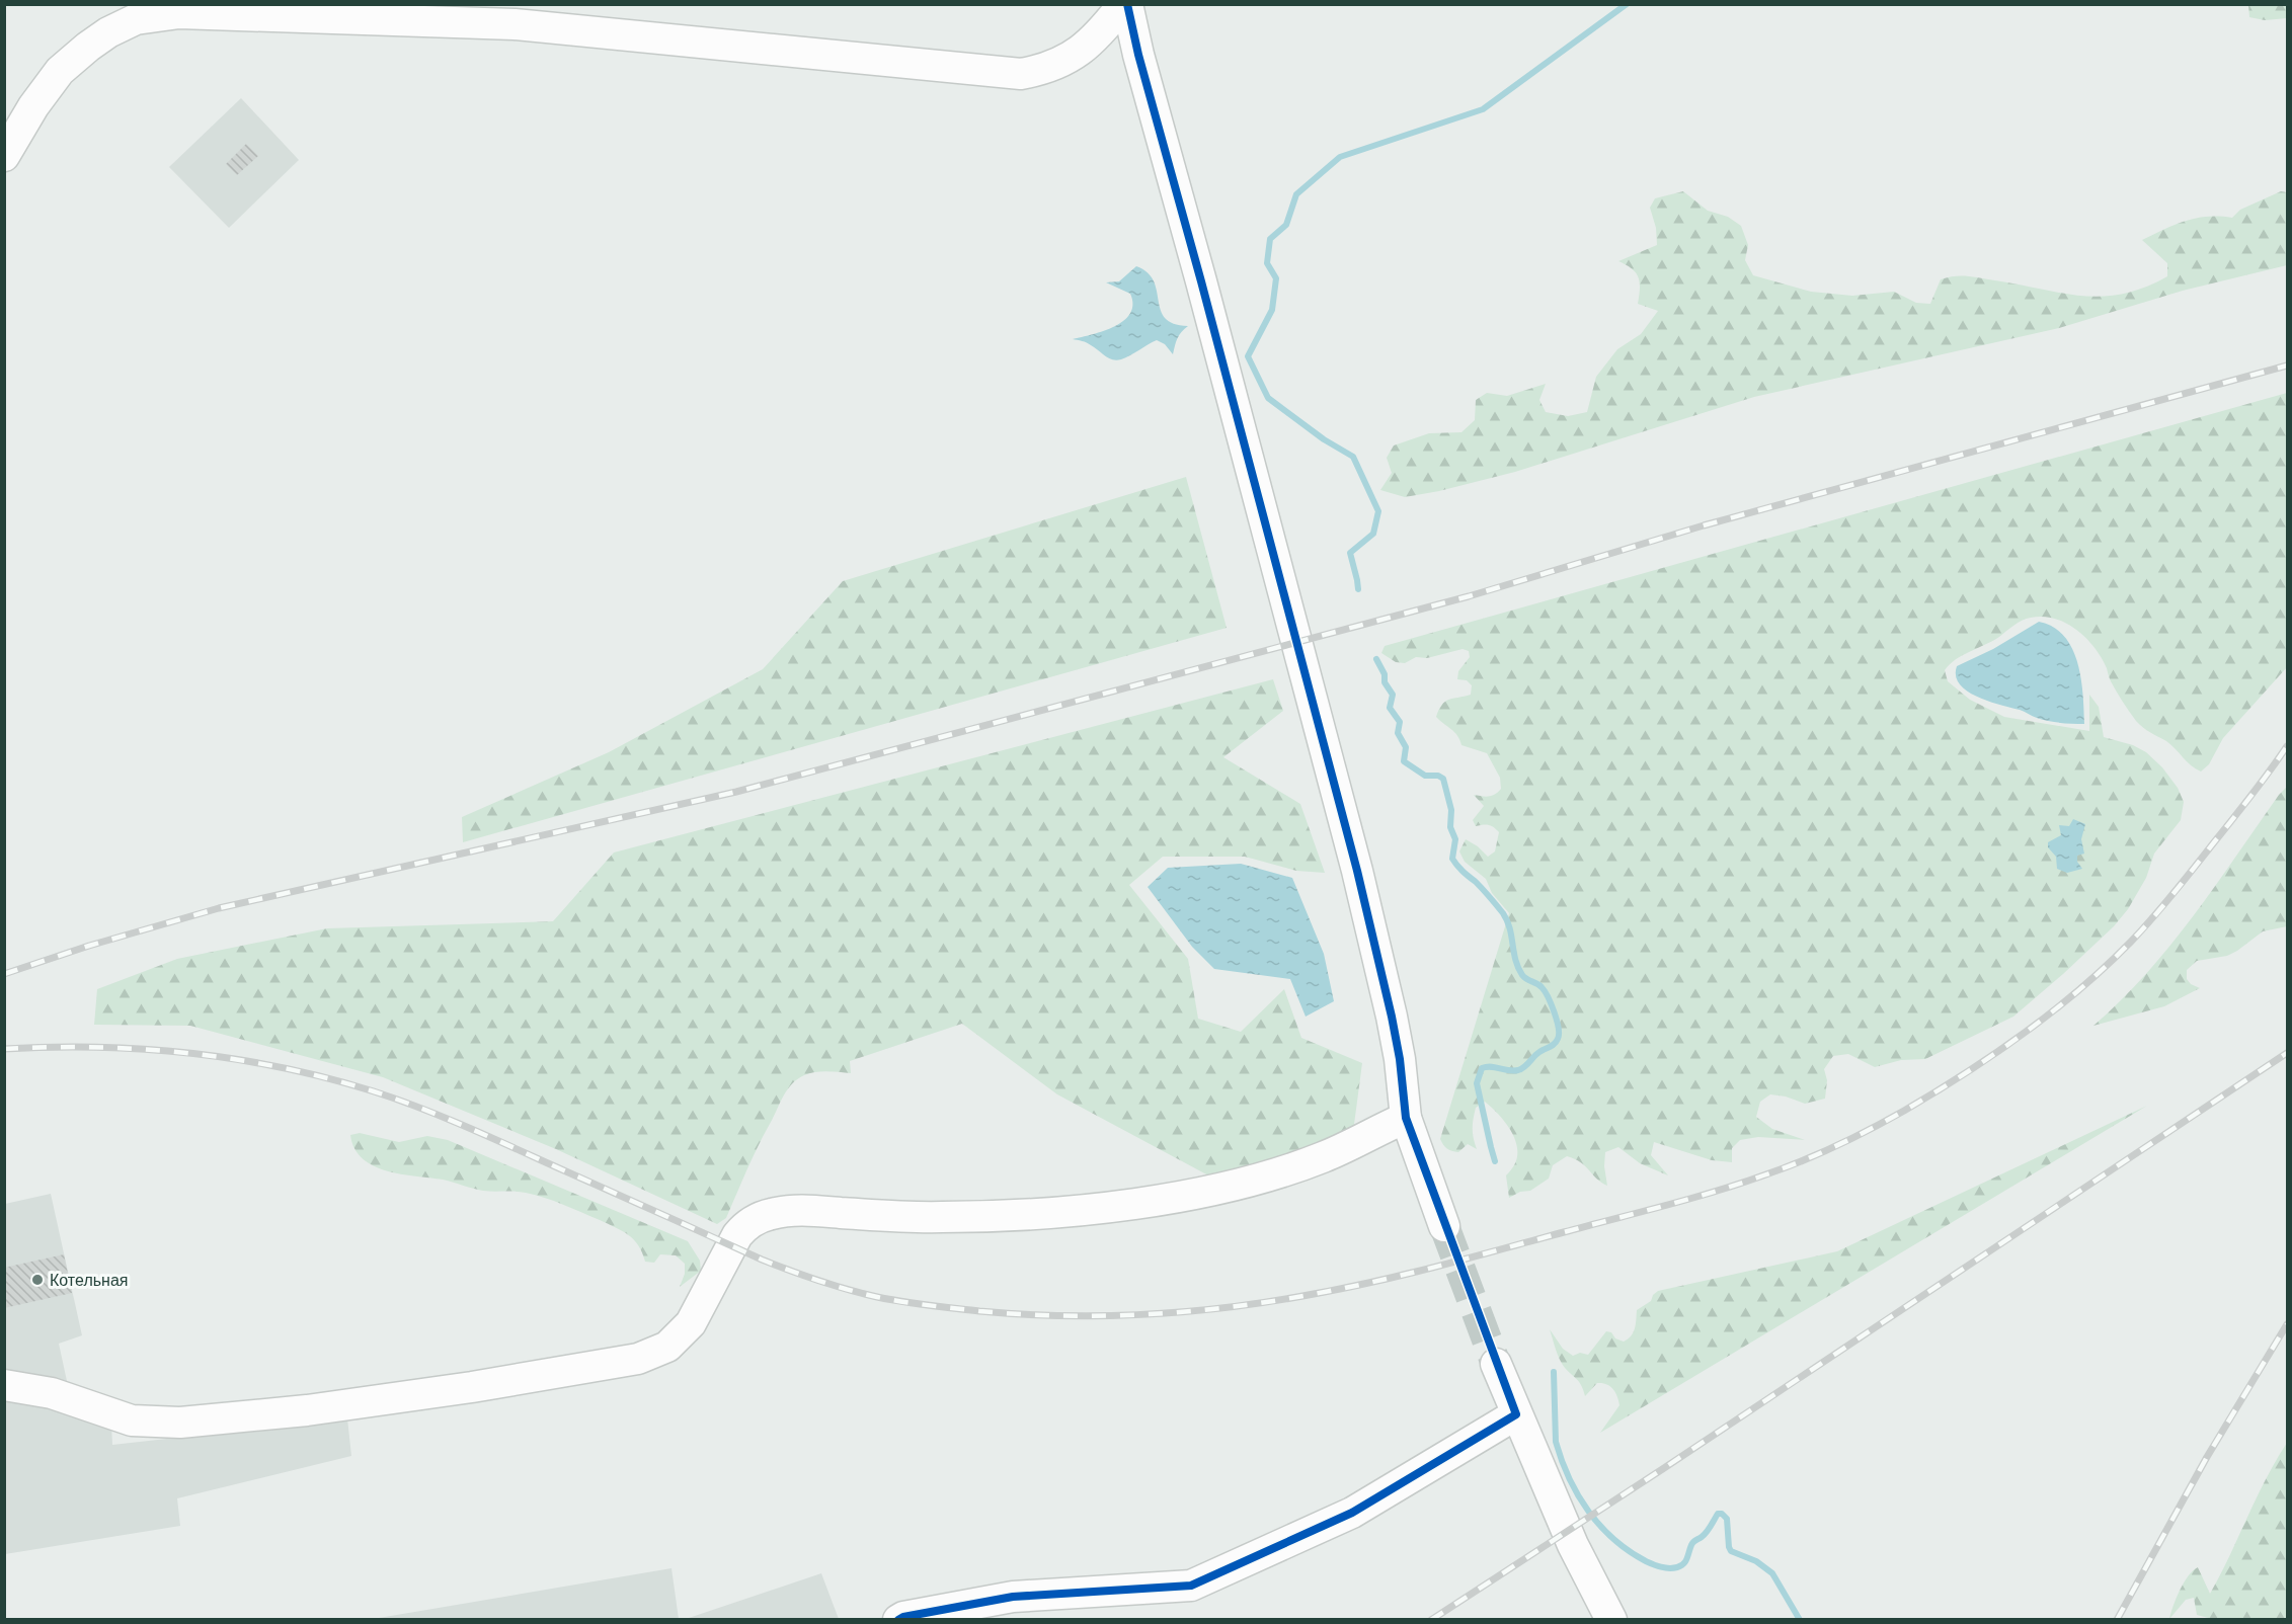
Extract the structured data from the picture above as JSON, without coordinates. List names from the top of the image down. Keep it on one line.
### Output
{"places":["Котельная"]}
